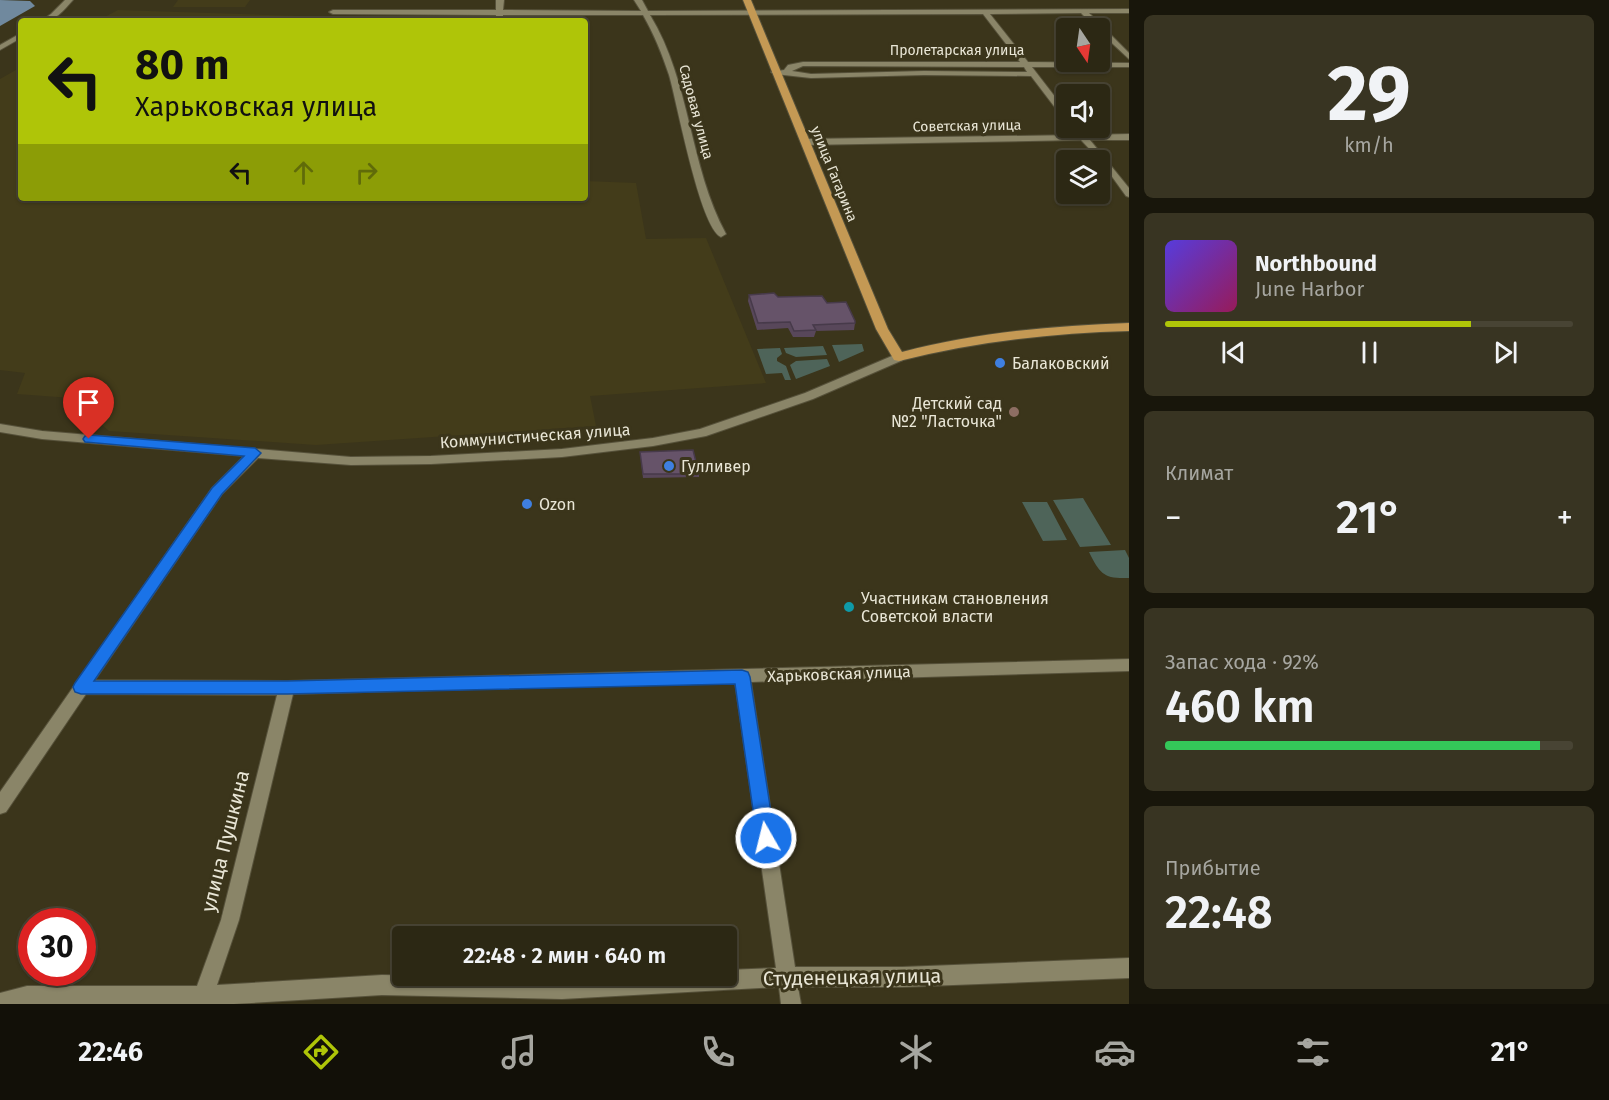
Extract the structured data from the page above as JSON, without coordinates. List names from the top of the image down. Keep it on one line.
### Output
{"streets":{"main road":["улица Гагарина","Коммунистическая улица"],"street":["Пролетарская улица","Садовая улица","Советская улица","Харьковская улица","улица Пушкина","Студенецкая улица"]},"crossings":[["Пролетарская улица","улица Гагарина"],["Советская улица","улица Гагарина"],["улица Гагарина","Коммунистическая улица"],["Харьковская улица","улица Пушкина"],["улица Пушкина","Студенецкая улица"]],"places":["Балаковский","Детский сад №2 \"Ласточка\"","Гулливер","Ozon","Участникам становления Советской власти"],"north":"bottom","page":{"tile":[["29","km/h"],"Климат",["Запас хода · 92%","460 km"],["Прибытие","22:48"]],"turn":["80 m","Харьковская улица"],"song":["Northbound","June Harbor"],"heat":["−","21°","+"],"limit":"30","trip":"22:48 · 2 мин · 640 m","tabs":["22:46","21°"]}}
